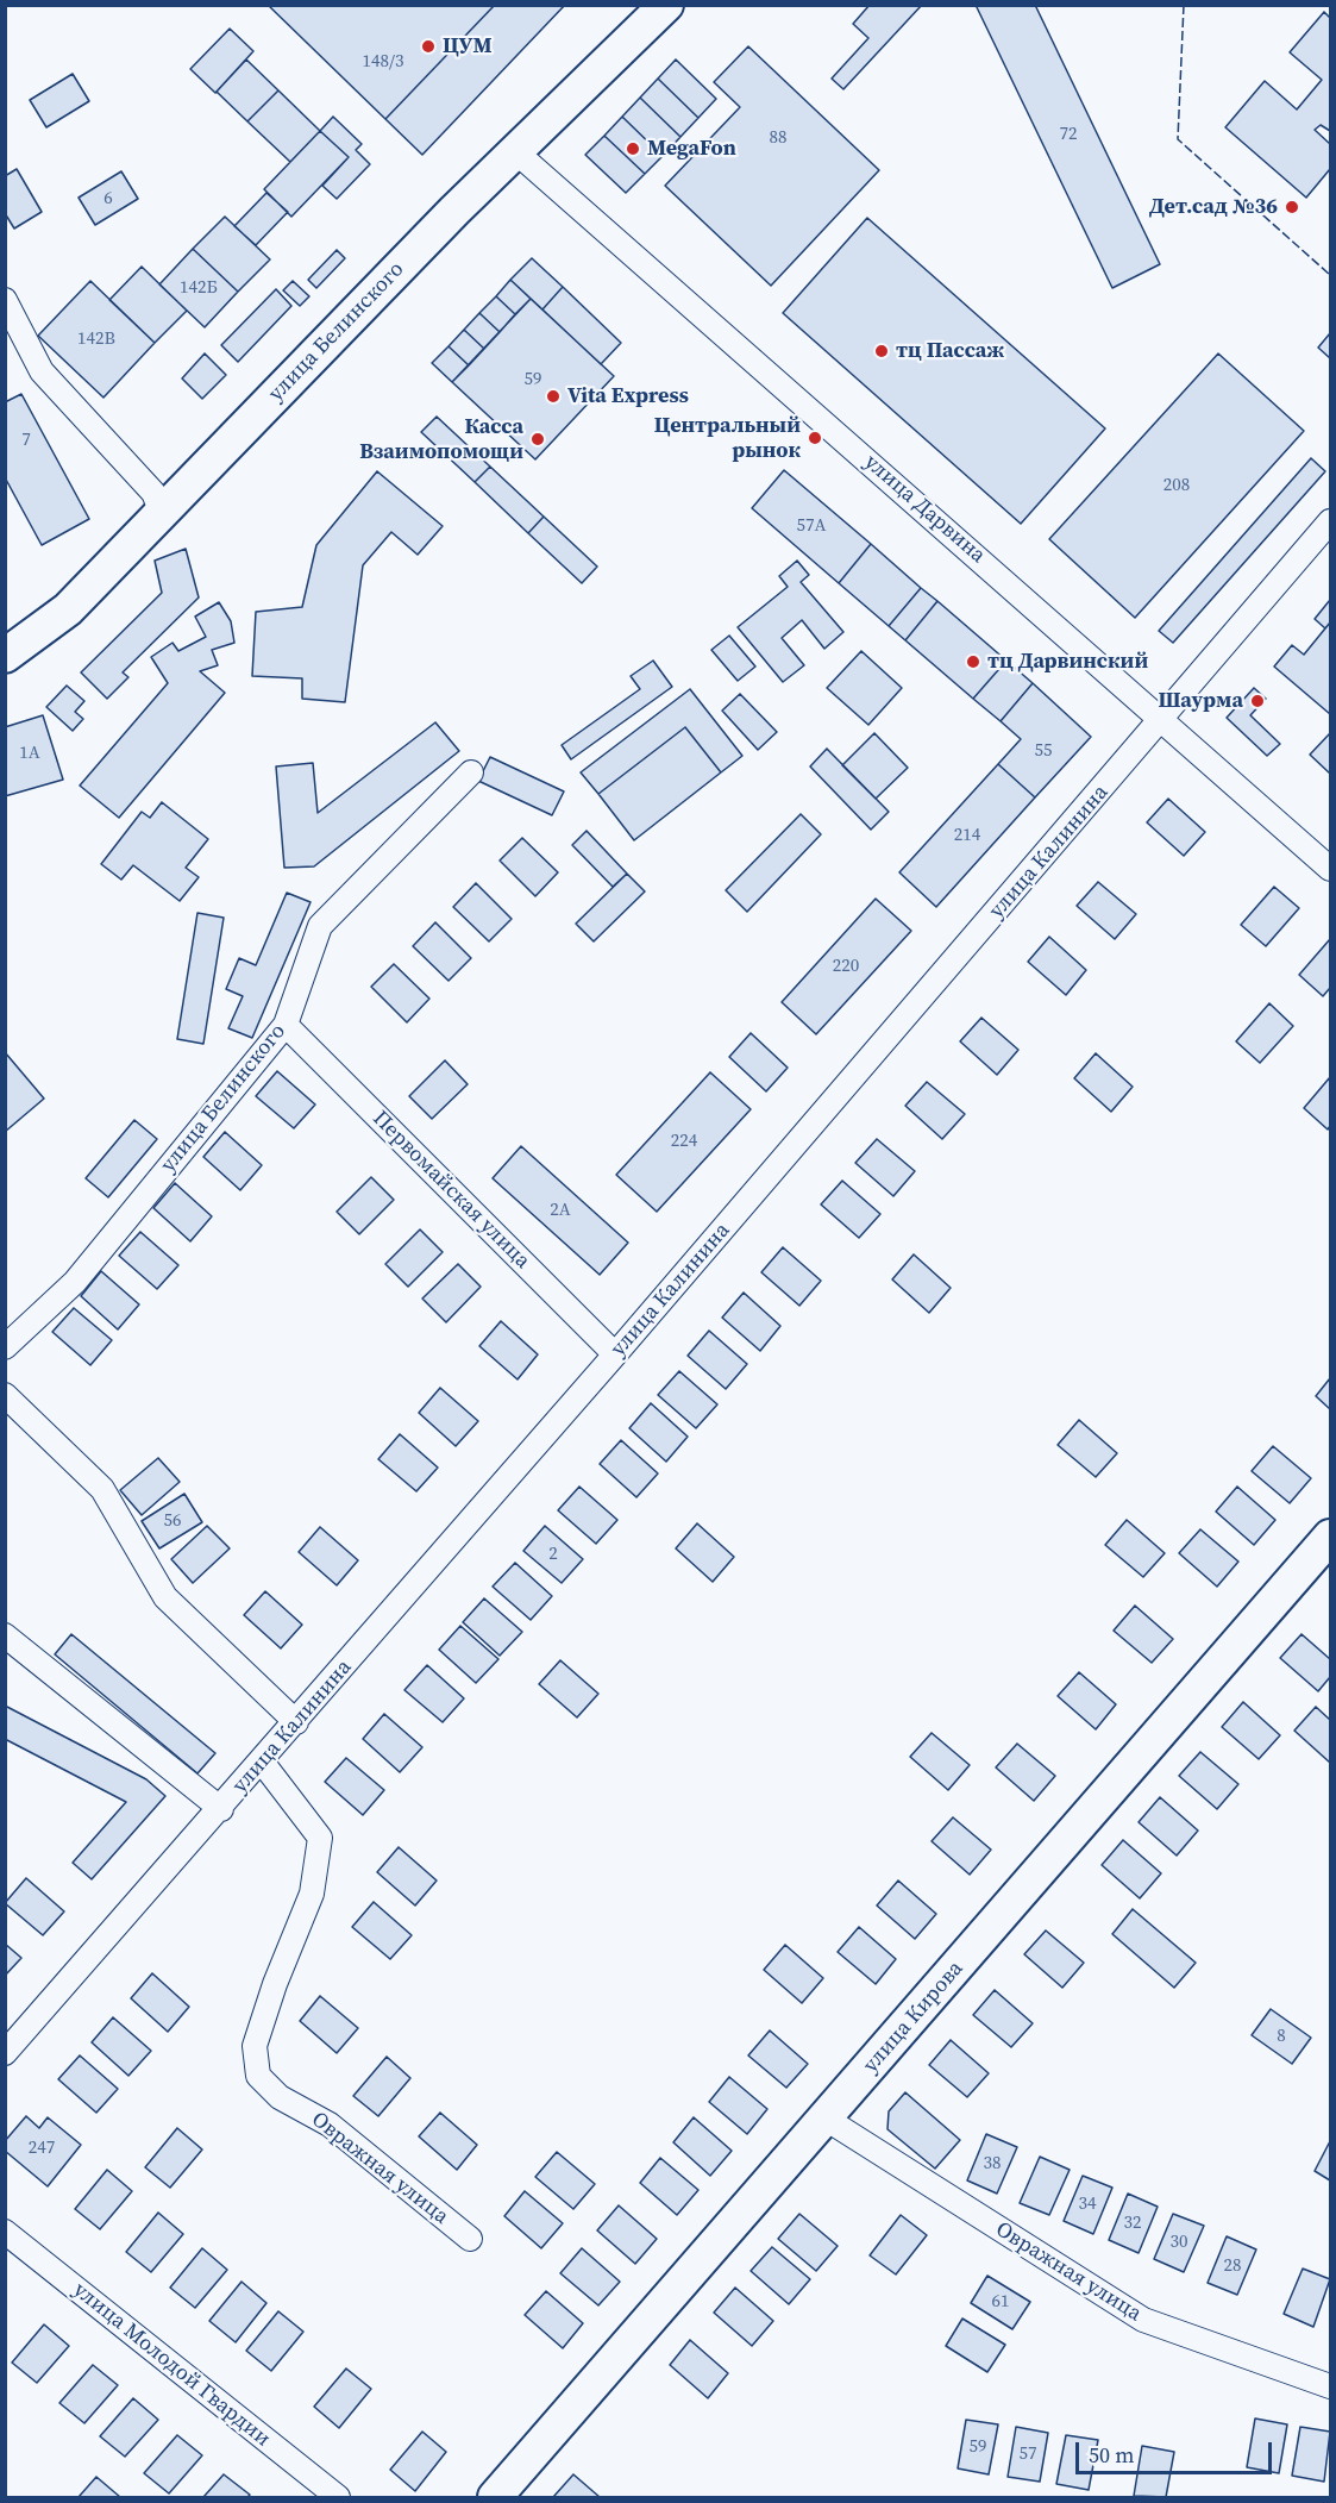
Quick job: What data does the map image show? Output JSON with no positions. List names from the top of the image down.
{
  "streets": {
    "street": [
      "улица Белинского",
      "улица Дарвина",
      "улица Калинина",
      "Первомайская улица",
      "улица Кирова",
      "Овражная улица",
      "улица Молодой Гвардии"
    ]
  },
  "crossings": [
    ["улица Белинского", "улица Дарвина"],
    ["улица Белинского", "Первомайская улица"],
    ["улица Дарвина", "улица Калинина"],
    ["улица Калинина", "Первомайская улица"],
    ["улица Калинина", "Овражная улица"],
    ["улица Кирова", "Овражная улица"]
  ],
  "places": [
    "ЦУМ",
    "MegaFon",
    "Дет.сад №36",
    "тц Пассаж",
    "Vita Express",
    "Центральный рынок",
    "Касса Взаимопомощи",
    "тц Дарвинский",
    "Шаурма"
  ],
  "house_numbers": [
    "148/3",
    "72",
    "88",
    "6",
    "142Б",
    "142В",
    "59",
    "7",
    "208",
    "57А",
    "55",
    "1А",
    "214",
    "220",
    "224",
    "2А",
    "56",
    "2",
    "8",
    "247",
    "38",
    "34",
    "32",
    "30",
    "28",
    "61",
    "59",
    "57"
  ],
  "scale_bar": "50 m"
}
